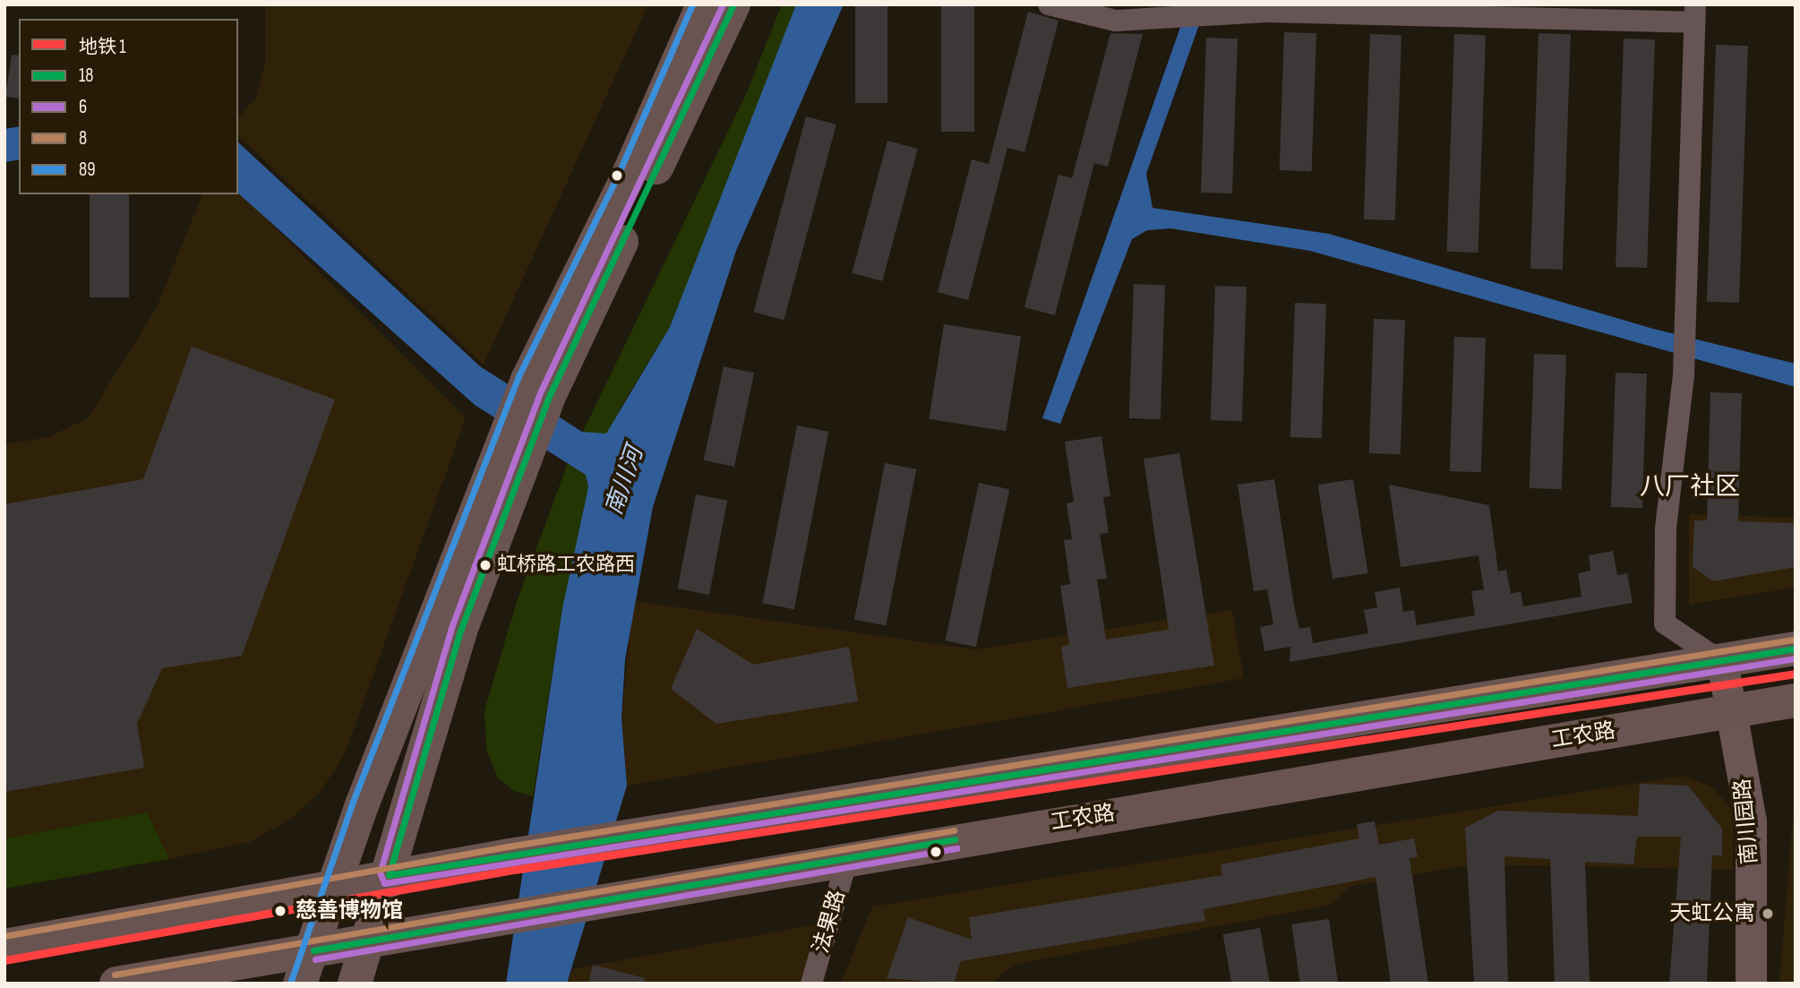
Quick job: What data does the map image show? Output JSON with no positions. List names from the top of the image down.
{
  "streets": {
    "main road": ["工农路"],
    "street": ["南川园路", "法果路"]
  },
  "crossings": [
    ["工农路", "南川园路"],
    ["工农路", "法果路"]
  ],
  "districts": ["八厂社区"],
  "water": ["南川河"],
  "places": ["虹桥路工农路西", "慈善博物馆", "天虹公寓"],
  "lines": [
    "transit line 18",
    "transit line 6",
    "transit line 89",
    "transit line 8",
    "metro line 1"
  ],
  "legend": [
    "地铁 1",
    "18",
    "6",
    "8",
    "89"
  ]
}
